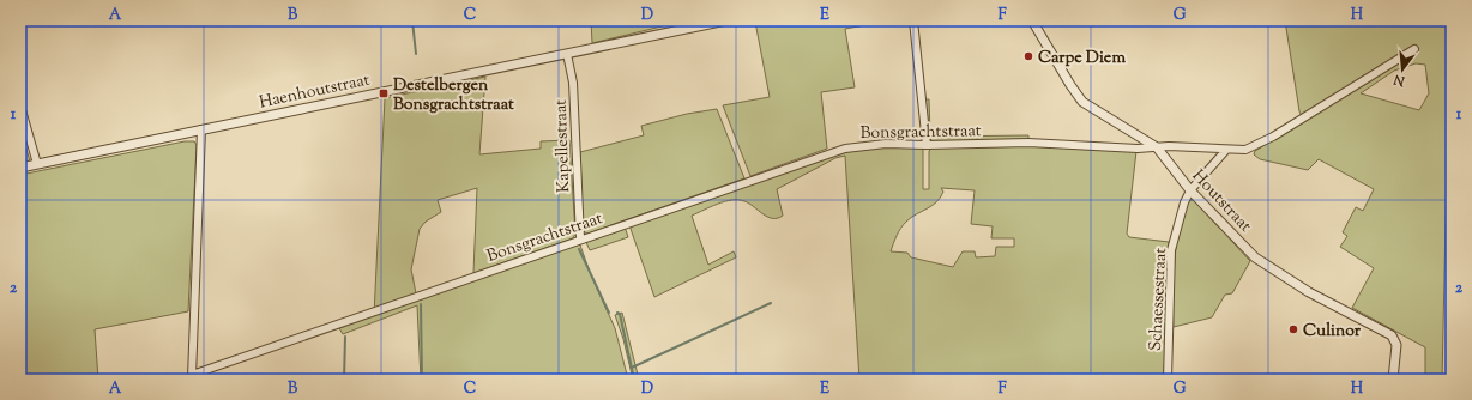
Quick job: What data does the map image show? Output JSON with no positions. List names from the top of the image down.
{
  "streets": {
    "street": [
      "Haenhoutstraat",
      "Bonsgrachtstraat",
      "Kapellestraat",
      "Houtstraat",
      "Schaessestraat"
    ]
  },
  "crossings": [
    ["Haenhoutstraat", "Bonsgrachtstraat"],
    ["Haenhoutstraat", "Kapellestraat"],
    ["Bonsgrachtstraat", "Kapellestraat"],
    ["Bonsgrachtstraat", "Houtstraat"],
    ["Houtstraat", "Schaessestraat"]
  ],
  "places": {
    "other": ["Carpe Diem", "Culinor"],
    "transit": ["Destelbergen Bonsgrachtstraat"]
  },
  "north": "bottom",
  "grid": {
    "columns": [
      "A",
      "B",
      "C",
      "D",
      "E",
      "F",
      "G",
      "H"
    ],
    "rows": ["1", "2"]
  }
}
